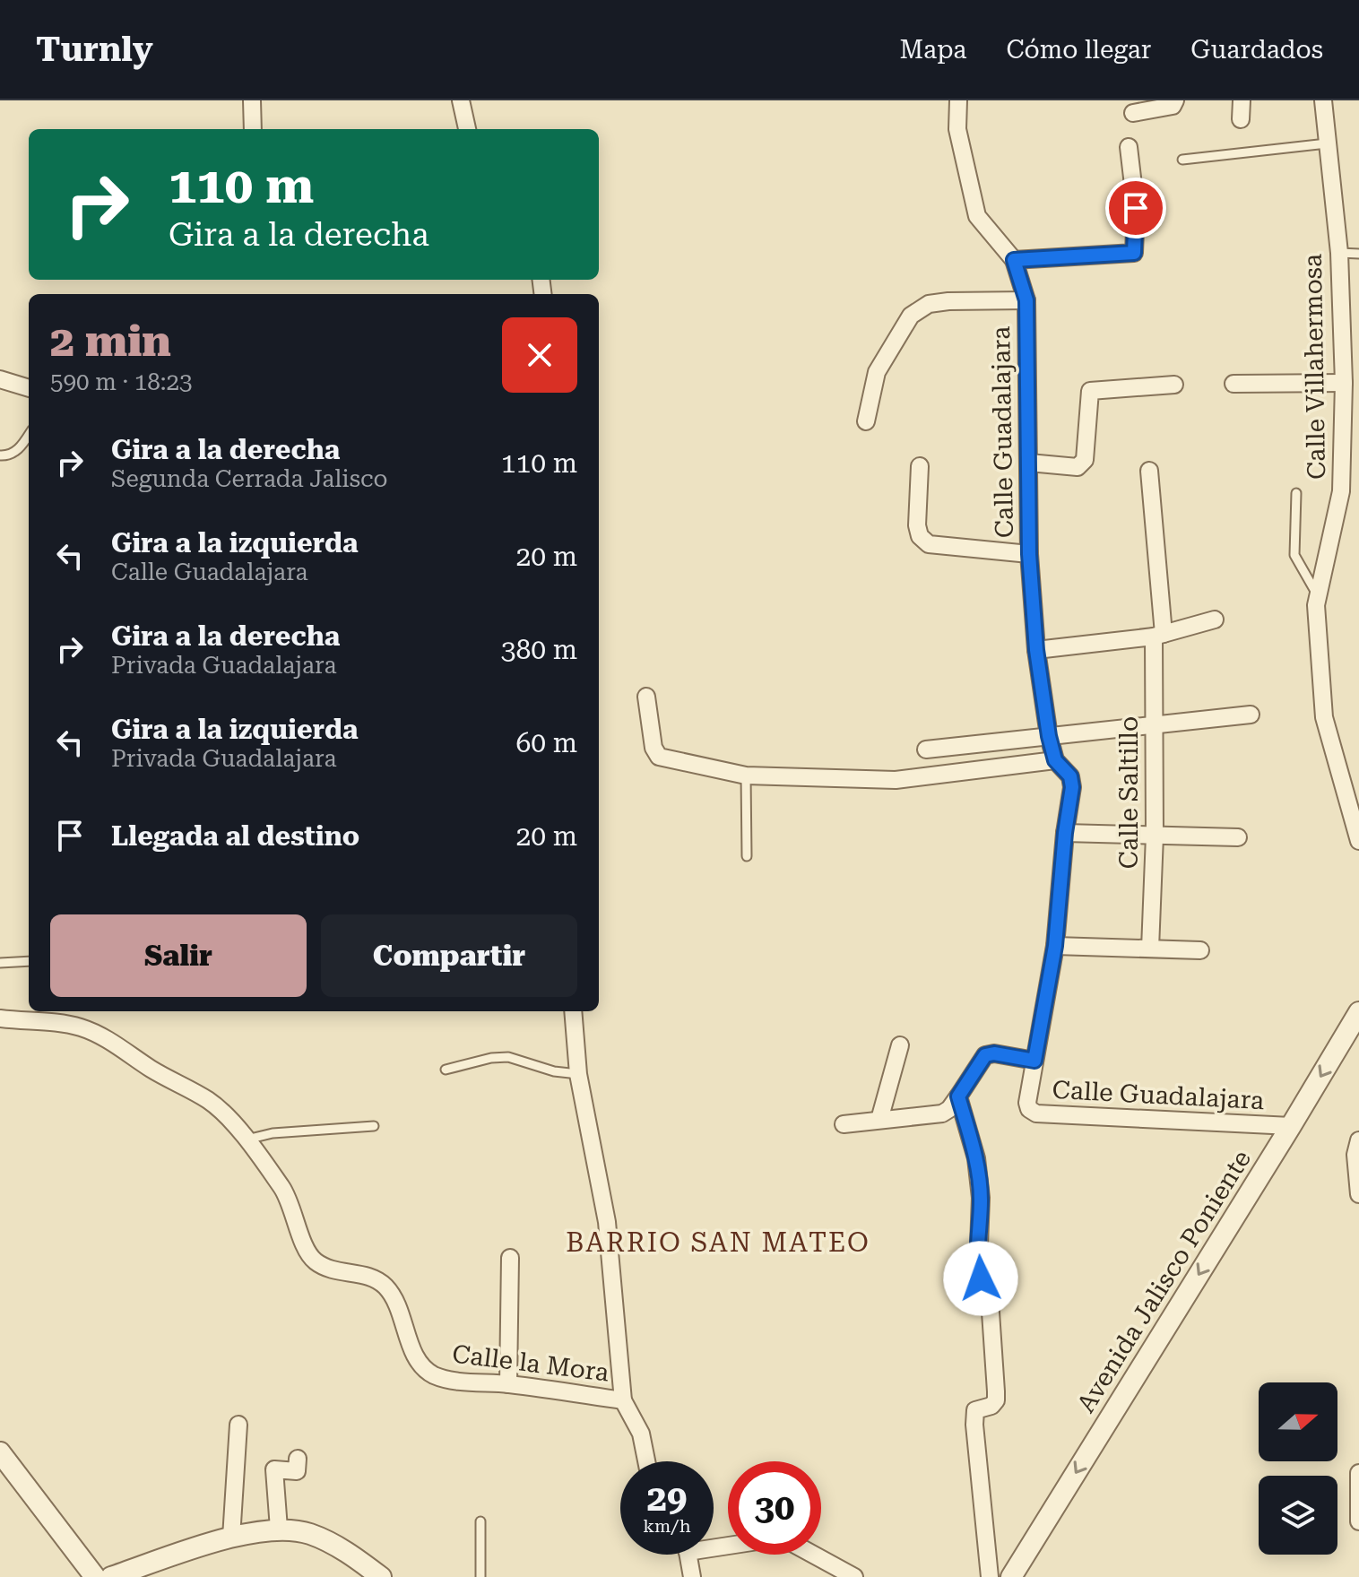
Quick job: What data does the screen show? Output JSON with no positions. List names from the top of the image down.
{
  "streets": {
    "street": [
      "Calle Villahermosa",
      "Calle Guadalajara",
      "Calle Saltillo",
      "Avenida Jalisco Poniente",
      "Calle la Mora"
    ]
  },
  "crossings": [
    ["Calle Guadalajara", "Avenida Jalisco Poniente"]
  ],
  "one_way": ["Avenida Jalisco Poniente"],
  "districts": ["BARRIO SAN MATEO"],
  "north": "right",
  "page": {
    "header": "Turnly",
    "nav": ["Mapa", "Cómo llegar", "Guardados"],
    "turn": ["110 m", "Gira a la derecha"],
    "heading": ["2 min", "590 m · 18:23"],
    "list": [
      {
        "name": "Gira a la derecha",
        "note": "Segunda Cerrada Jalisco",
        "value": "110 m"
      },
      {
        "name": "Gira a la izquierda",
        "note": "Calle Guadalajara",
        "value": "20 m"
      },
      {
        "name": "Gira a la derecha",
        "note": "Privada Guadalajara",
        "value": "380 m"
      },
      {
        "name": "Gira a la izquierda",
        "note": "Privada Guadalajara",
        "value": "60 m"
      },
      {
        "name": "Llegada al destino",
        "value": "20 m"
      }
    ],
    "buttons": ["Salir", "Compartir"],
    "speed": "29 km/h",
    "limit": "30"
  }
}
